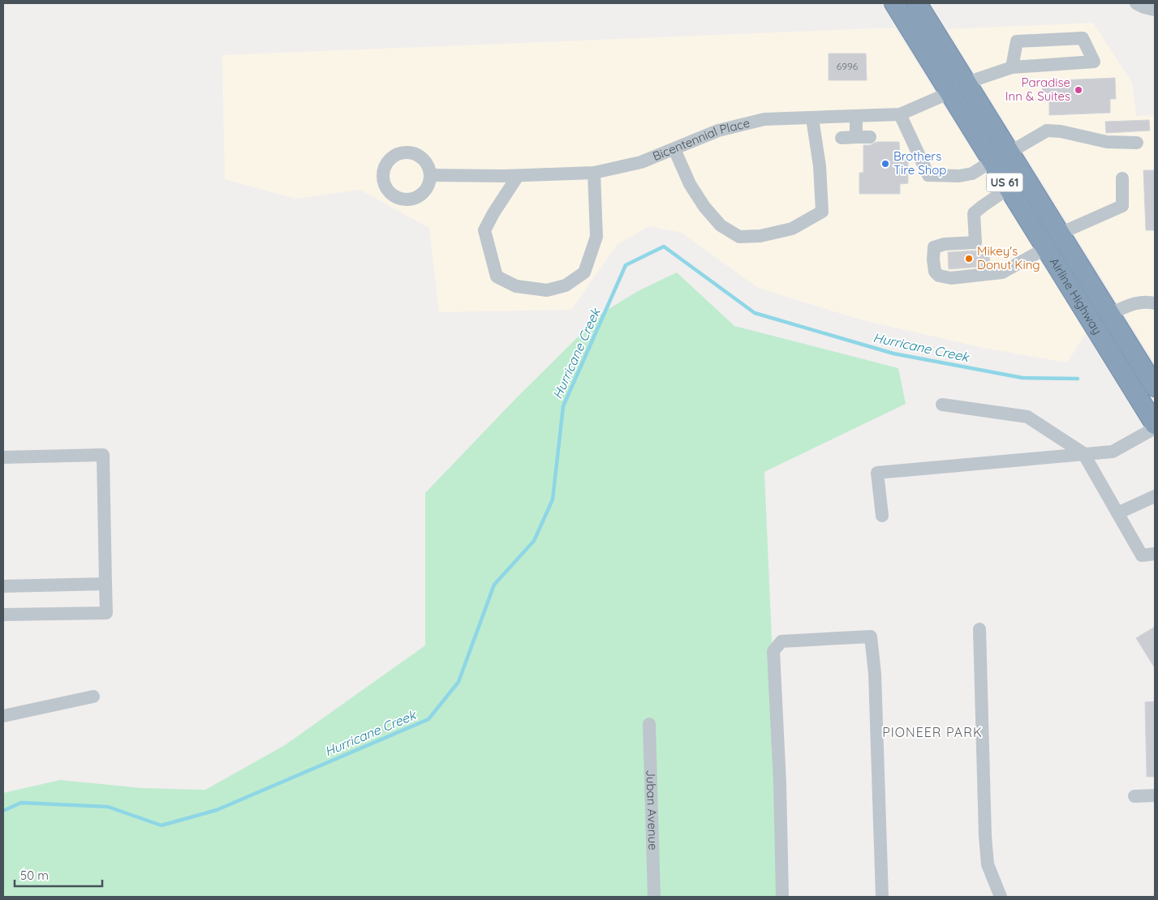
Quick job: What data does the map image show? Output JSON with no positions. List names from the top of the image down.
{
  "streets": {
    "highway": ["US 61", "Airline Highway"],
    "street": ["Bicentennial Place", "Juban Avenue"]
  },
  "crossings": [
    ["Bicentennial Place", "Airline Highway"]
  ],
  "districts": ["PIONEER PARK"],
  "water": ["Hurricane Creek"],
  "places": ["Paradise Inn & Suites", "Brothers Tire Shop", "Mikey's Donut King"],
  "house_numbers": ["6996"],
  "scale_bar": "50 m"
}
